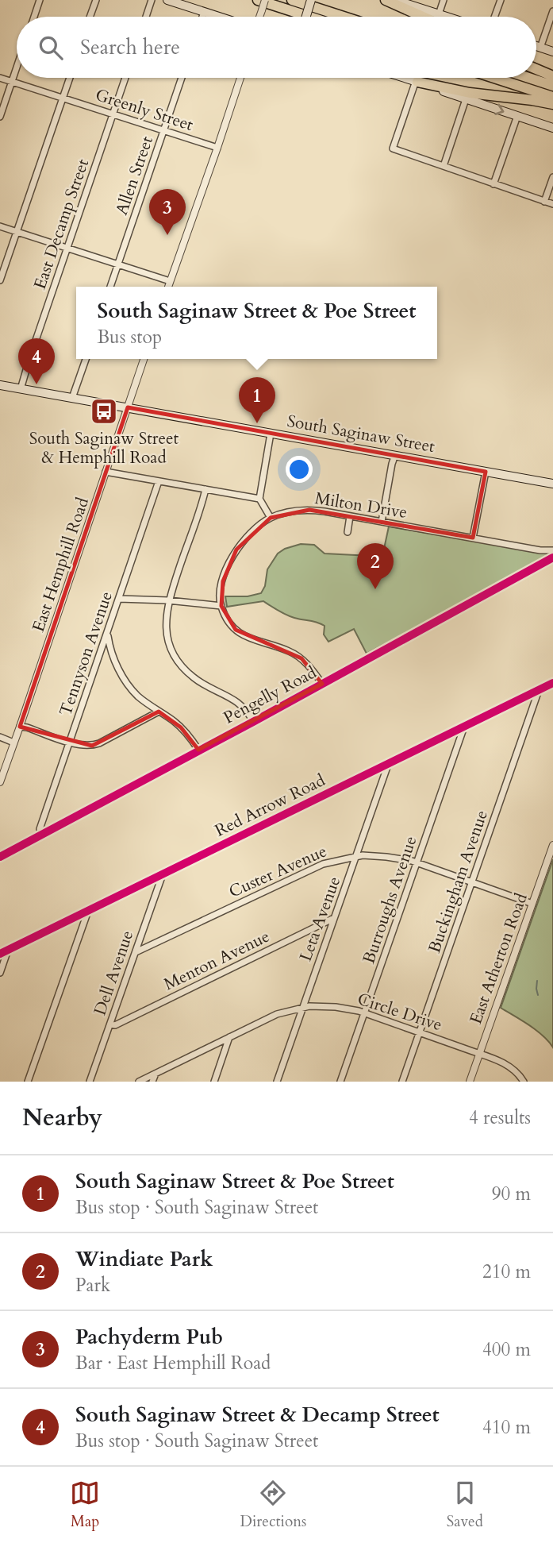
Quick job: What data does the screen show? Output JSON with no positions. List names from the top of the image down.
{
  "streets": {
    "main road": ["South Saginaw Street"],
    "street": [
      "Greenly Street",
      "Allen Street",
      "East Decamp Street",
      "Milton Drive",
      "East Hemphill Road",
      "Tennyson Avenue",
      "Pengelly Road",
      "Red Arrow Road",
      "Custer Avenue",
      "Buckingham Avenue",
      "Burroughs Avenue",
      "Leta Avenue",
      "East Atherton Road",
      "Menton Avenue",
      "Dell Avenue",
      "Circle Drive"
    ]
  },
  "crossings": [
    ["Greenly Street", "Allen Street"],
    ["Greenly Street", "East Decamp Street"],
    ["East Decamp Street", "South Saginaw Street"],
    ["South Saginaw Street", "East Hemphill Road"],
    ["Tennyson Avenue", "Pengelly Road"],
    ["Red Arrow Road", "Buckingham Avenue"],
    ["Red Arrow Road", "Burroughs Avenue"],
    ["Red Arrow Road", "Leta Avenue"],
    ["Red Arrow Road", "Dell Avenue"],
    ["Custer Avenue", "Buckingham Avenue"],
    ["Custer Avenue", "Burroughs Avenue"],
    ["Custer Avenue", "Leta Avenue"],
    ["Custer Avenue", "East Atherton Road"],
    ["Custer Avenue", "Dell Avenue"],
    ["Buckingham Avenue", "Circle Drive"],
    ["Burroughs Avenue", "Circle Drive"],
    ["Leta Avenue", "Menton Avenue"],
    ["Leta Avenue", "Circle Drive"],
    ["East Atherton Road", "Circle Drive"],
    ["Menton Avenue", "Dell Avenue"]
  ],
  "places": {
    "bus stop": ["South Saginaw Street & Hemphill Road"]
  },
  "page": {
    "search": "Search here",
    "pins": [
      "3",
      "4",
      "1",
      "2"
    ],
    "popup": ["South Saginaw Street & Poe Street", "Bus stop"],
    "heading": ["Nearby", "4 results"],
    "list": [
      {
        "mark": "1",
        "name": "South Saginaw Street & Poe Street",
        "note": "Bus stop · South Saginaw Street",
        "value": "90 m"
      },
      {
        "mark": "2",
        "name": "Windiate Park",
        "note": "Park",
        "value": "210 m"
      },
      {
        "mark": "3",
        "name": "Pachyderm Pub",
        "note": "Bar · East Hemphill Road",
        "value": "400 m"
      },
      {
        "mark": "4",
        "name": "South Saginaw Street & Decamp Street",
        "note": "Bus stop · South Saginaw Street",
        "value": "410 m"
      }
    ],
    "nav": ["Map", "Directions", "Saved"]
  }
}
